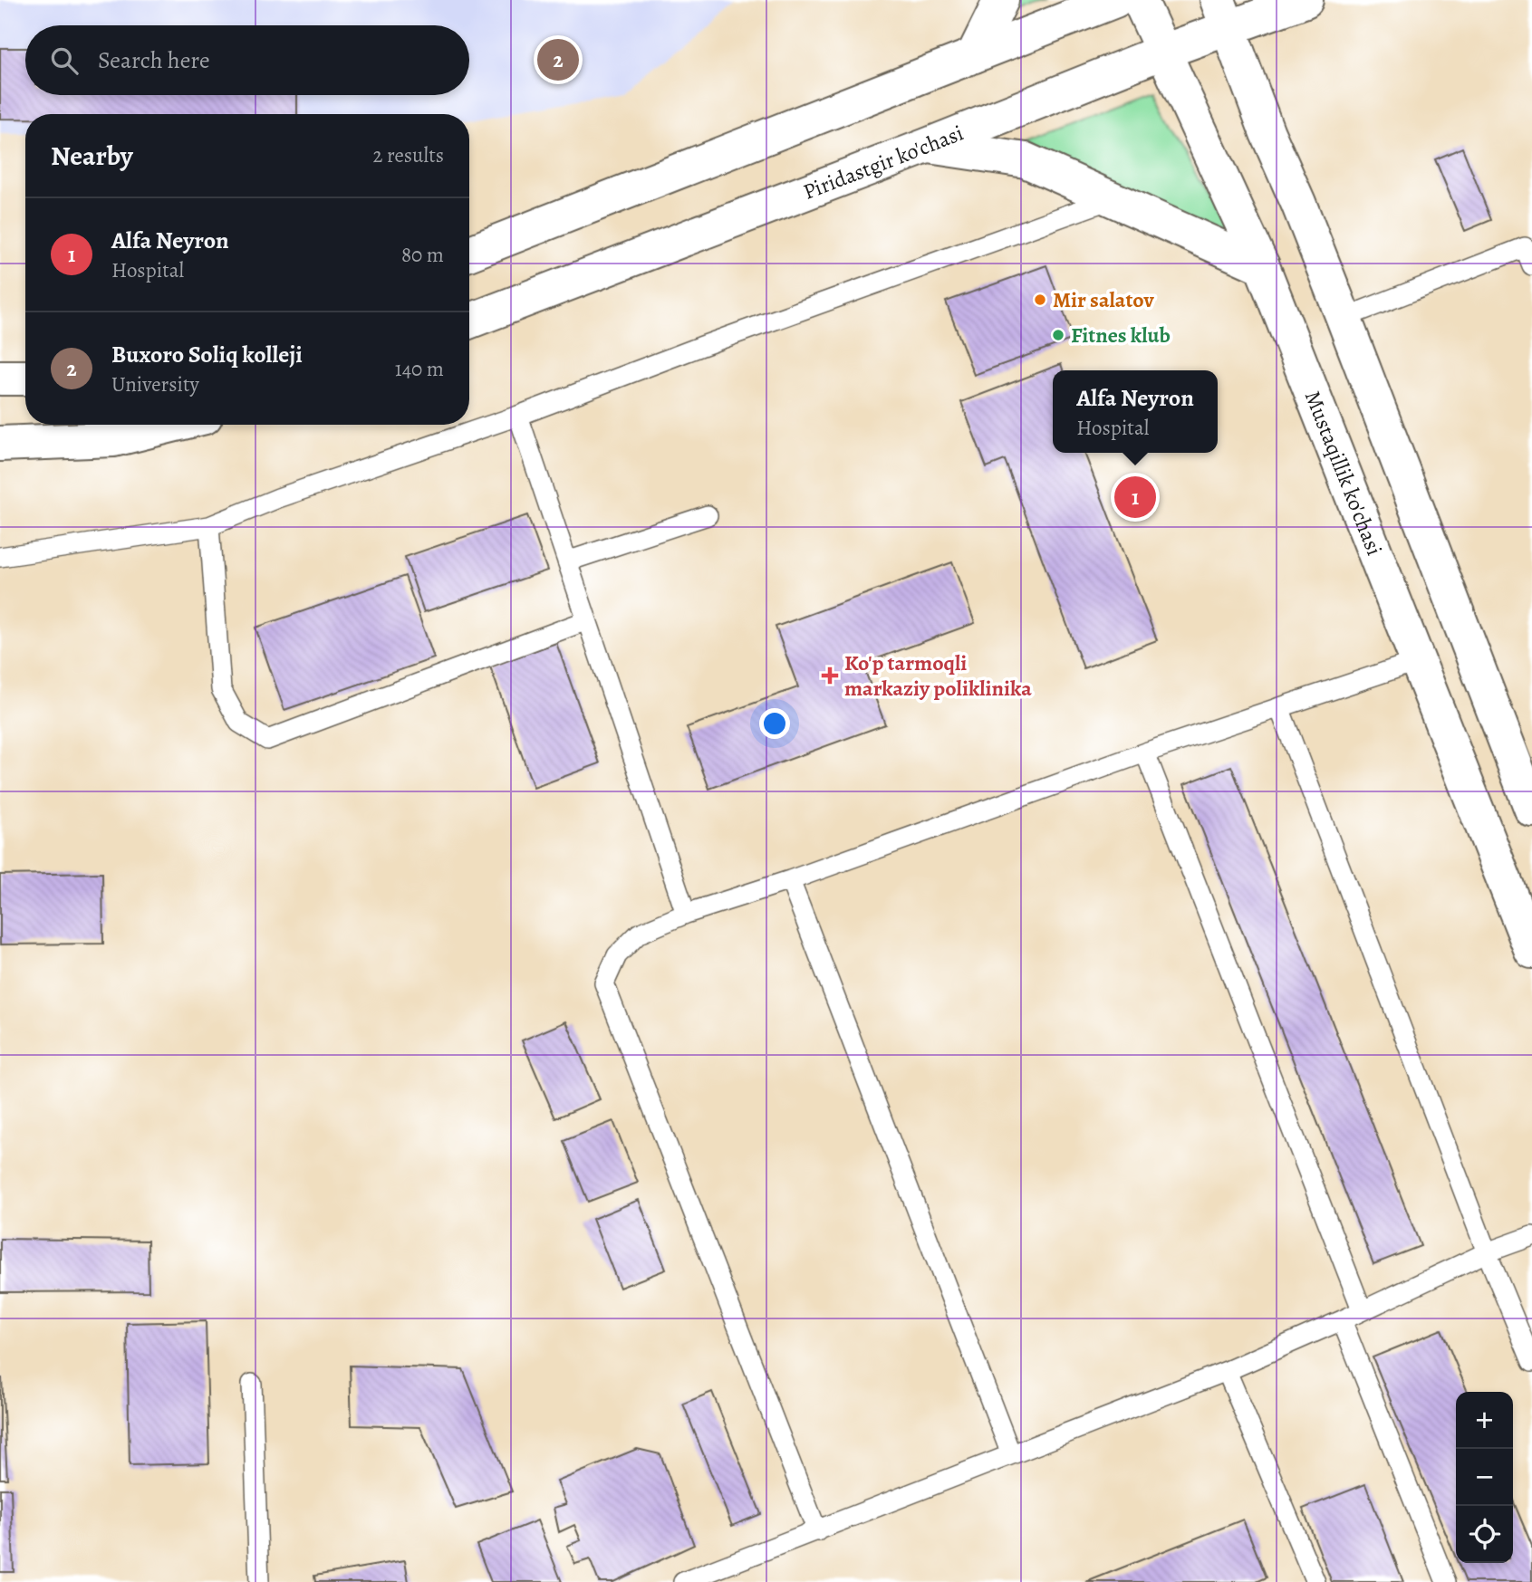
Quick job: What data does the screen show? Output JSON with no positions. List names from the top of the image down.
{
  "streets": {
    "main road": ["Piridastgir ko'chasi", "Mustaqillik ko'chasi"]
  },
  "crossings": [
    ["Piridastgir ko'chasi", "Mustaqillik ko'chasi"]
  ],
  "places": {
    "other": ["Mir salatov", "Fitnes klub"],
    "health": ["Ko'p tarmoqli markaziy poliklinika"]
  },
  "page": {
    "search": "Search here",
    "pins": ["2", "1"],
    "heading": ["Nearby", "2 results"],
    "list": [
      {
        "mark": "1",
        "name": "Alfa Neyron",
        "note": "Hospital",
        "value": "80 m"
      },
      {
        "mark": "2",
        "name": "Buxoro Soliq kolleji",
        "note": "University",
        "value": "140 m"
      }
    ],
    "popup": ["Alfa Neyron", "Hospital"],
    "map_buttons": ["+", "−"]
  }
}
